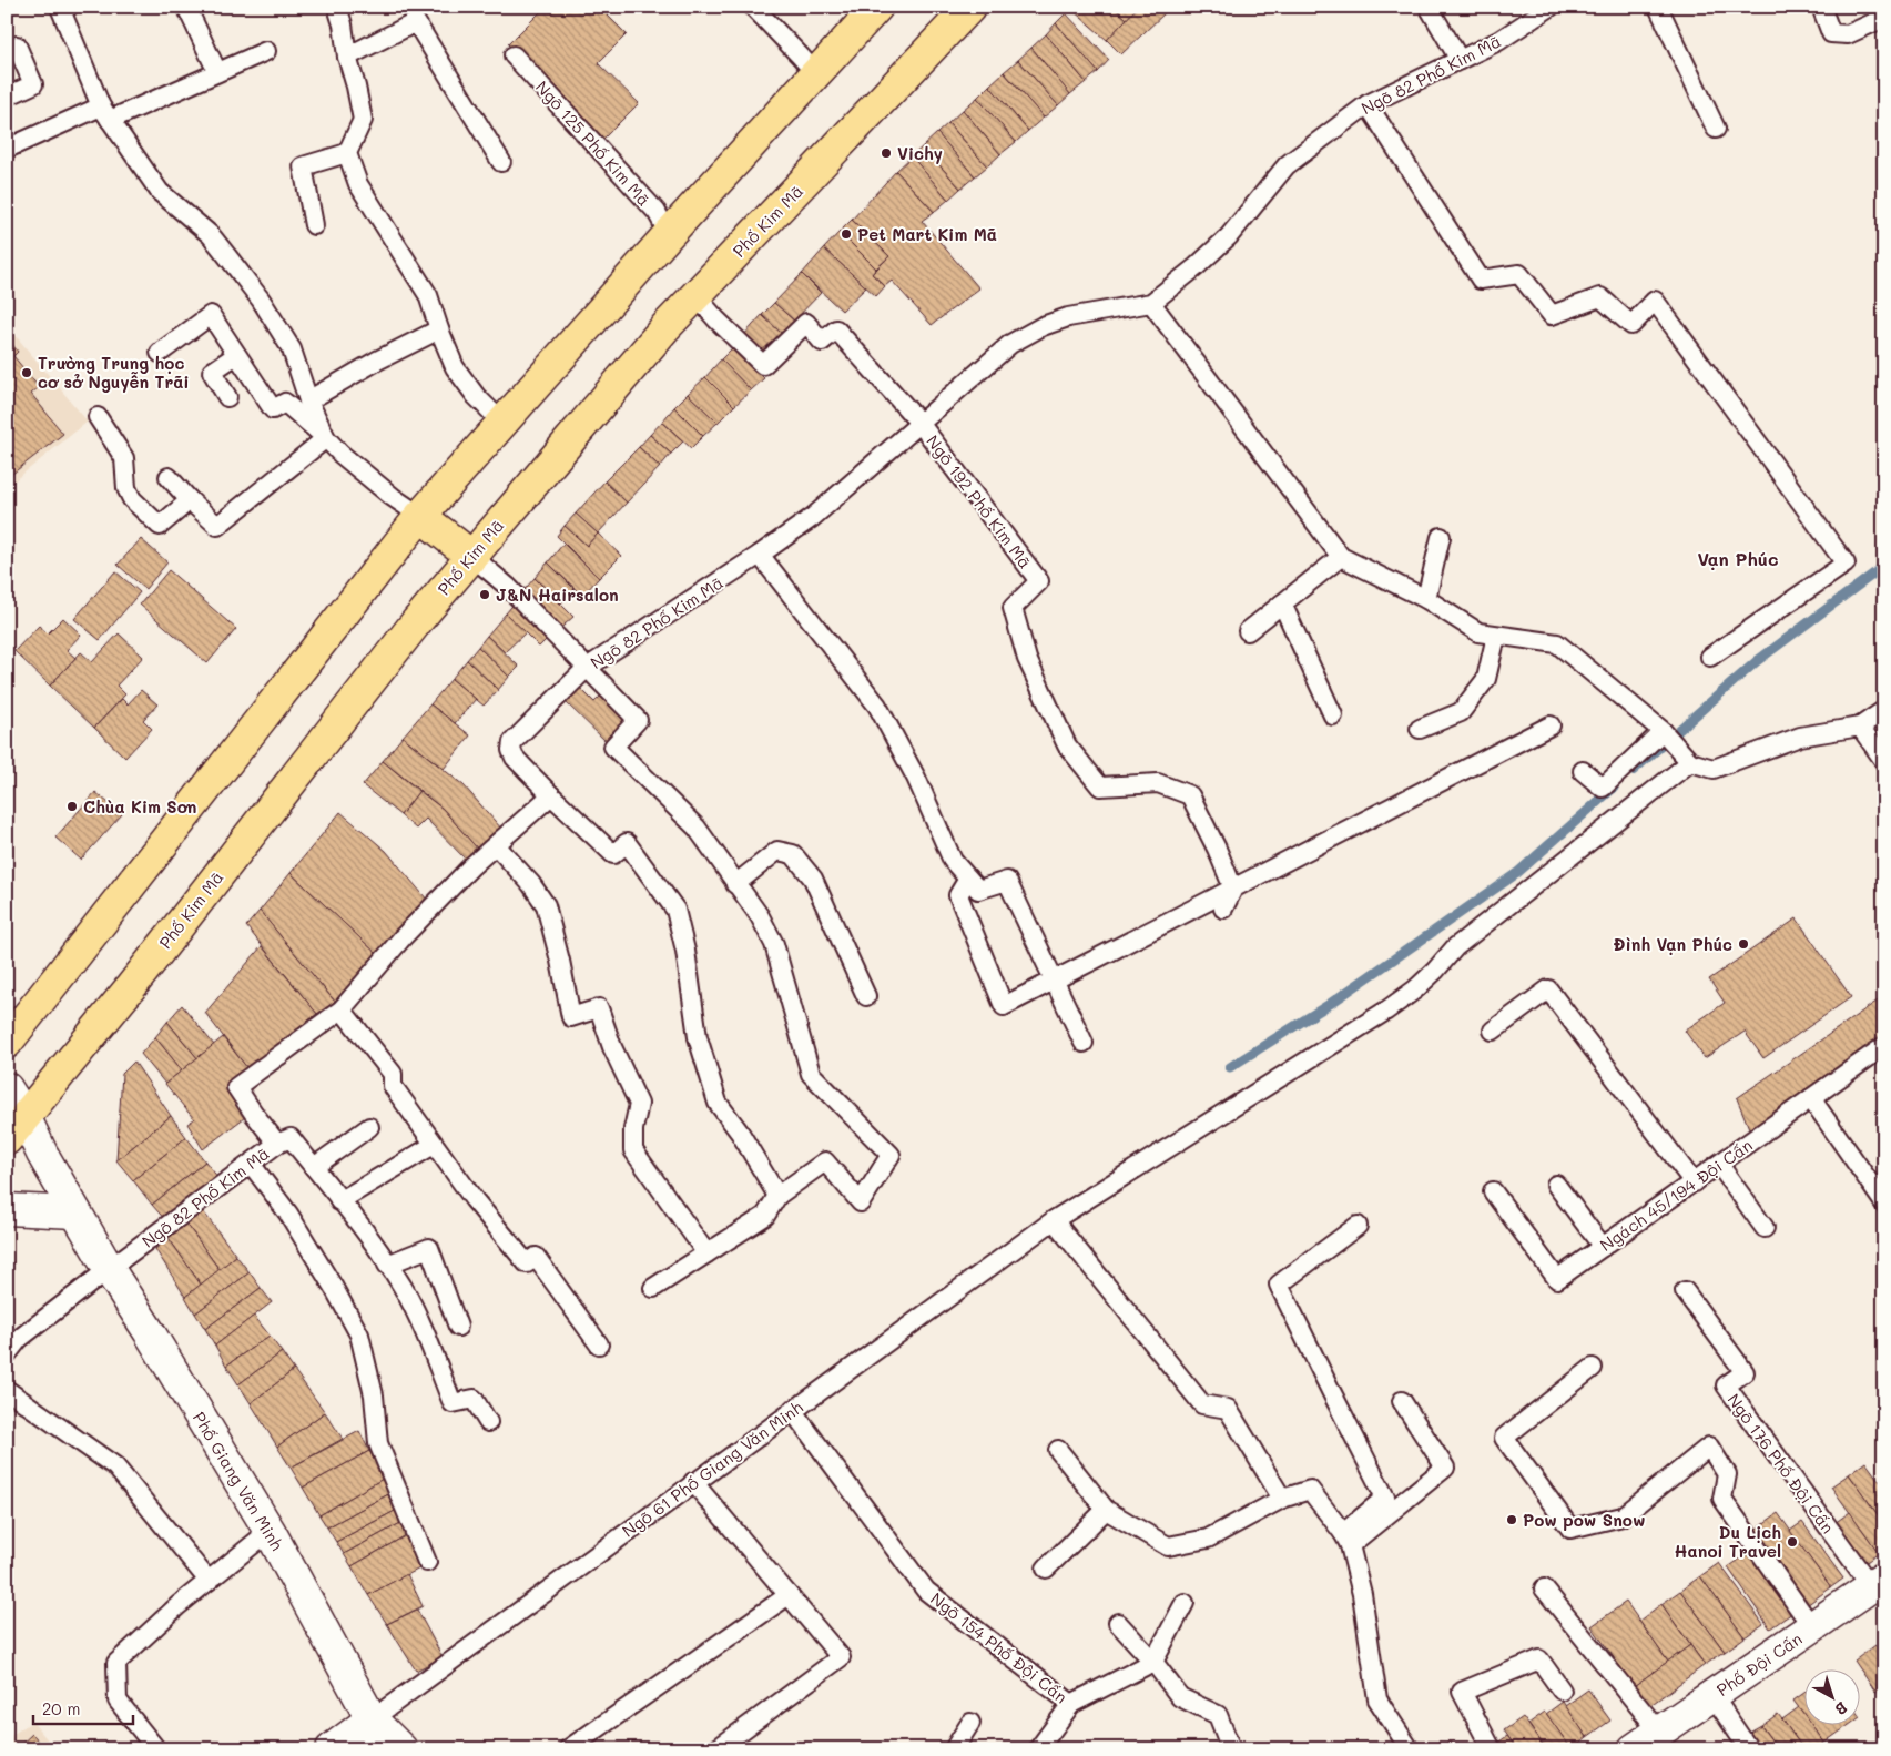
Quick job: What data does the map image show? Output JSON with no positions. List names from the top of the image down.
{
  "streets": {
    "main road": ["Phố Kim Mã"],
    "street": ["Phố Giang Văn Minh", "Phố Đội Cấn"],
    "lane": [
      "Ngõ 82 Phố Kim Mã",
      "Ngõ 125 Phố Kim Mã",
      "Ngõ 192 Phố Kim Mã",
      "Ngách 45/194 Đội Cấn",
      "Ngõ 176 Phố Đội Cấn",
      "Ngõ 61 Phố Giang Văn Minh",
      "Ngõ 154 Phố Đội Cấn"
    ]
  },
  "crossings": [
    ["Ngõ 82 Phố Kim Mã", "Ngõ 192 Phố Kim Mã"],
    ["Ngõ 82 Phố Kim Mã", "Phố Giang Văn Minh"],
    ["Phố Kim Mã", "Ngõ 192 Phố Kim Mã"],
    ["Phố Kim Mã", "Phố Giang Văn Minh"],
    ["Ngõ 176 Phố Đội Cấn", "Phố Đội Cấn"],
    ["Ngõ 61 Phố Giang Văn Minh", "Phố Giang Văn Minh"],
    ["Ngõ 61 Phố Giang Văn Minh", "Ngõ 154 Phố Đội Cấn"]
  ],
  "districts": ["Vạn Phúc"],
  "places": [
    "Vichy",
    "Pet Mart Kim Mã",
    "Trường Trung học cơ sở Nguyễn Trãi",
    "J&N Hairsalon",
    "Chùa Kim Sơn",
    "Đình Vạn Phúc",
    "Pow pow Snow",
    "Du Lịch Hanoi Travel"
  ],
  "scale_bar": "20 m",
  "north": "bottom right"
}
